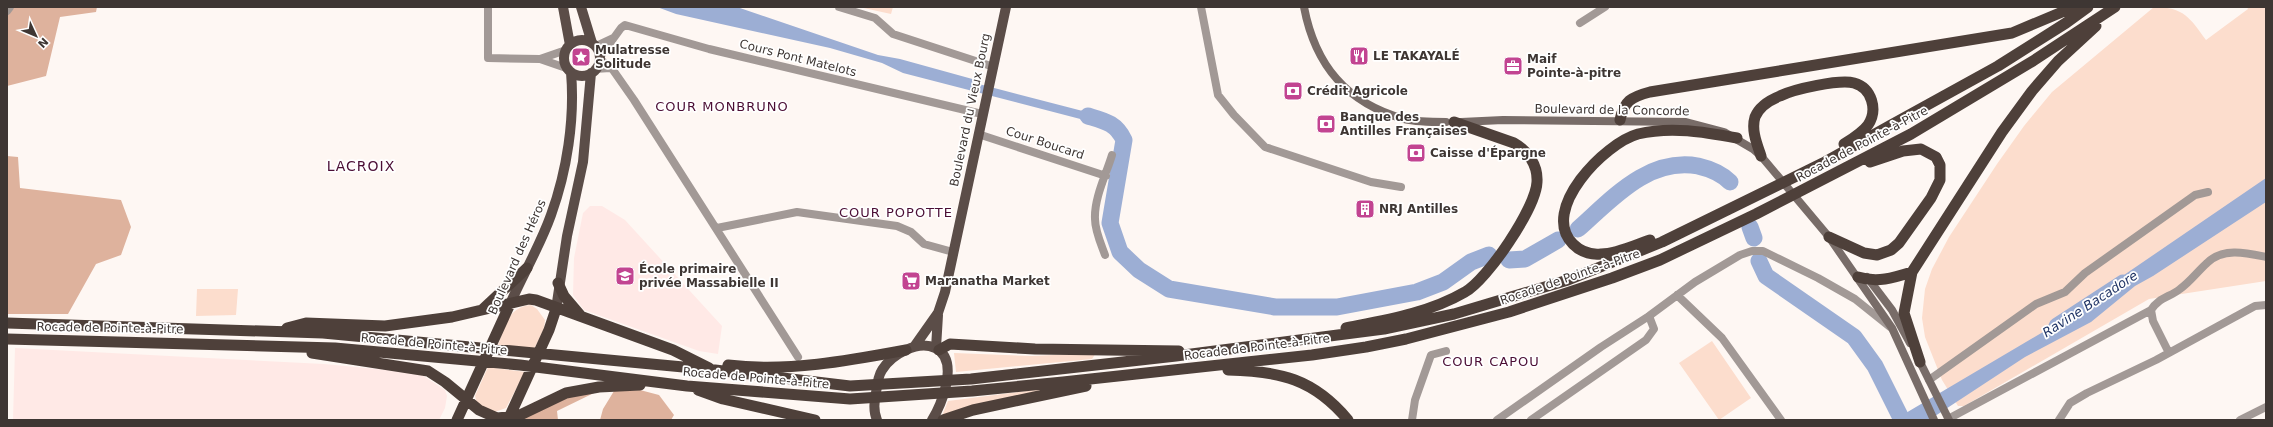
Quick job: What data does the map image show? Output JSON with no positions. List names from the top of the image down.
{
  "streets": {
    "highway": ["Rocade de Pointe-à-Pitre", "Boulevard des Héros"],
    "main road": ["Boulevard du Vieux Bourg", "Boulevard de la Concorde"],
    "street": ["Cours Pont Matelots", "Cour Boucard"]
  },
  "crossings": [
    ["Cours Pont Matelots", "Boulevard du Vieux Bourg"],
    ["Cours Pont Matelots", "Boulevard des Héros"],
    ["Boulevard du Vieux Bourg", "Cour Boucard"]
  ],
  "districts": [
    "COUR MONBRUNO",
    "LACROIX",
    "COUR POPOTTE",
    "COUR CAPOU"
  ],
  "water": ["Ravine Bacadore"],
  "places": {
    "restaurant": ["LE TAKAYALÉ"],
    "place": ["Mulatresse Solitude"],
    "office": ["Maif Pointe-à-pitre"],
    "bank": ["Crédit Agricole", "Banque des Antilles Françaises", "Caisse d'Épargne"],
    "building": ["NRJ Antilles"],
    "school or university": ["École primaire privée Massabielle II"],
    "supermarket": ["Maranatha Market"]
  },
  "north": "bottom right"
}
